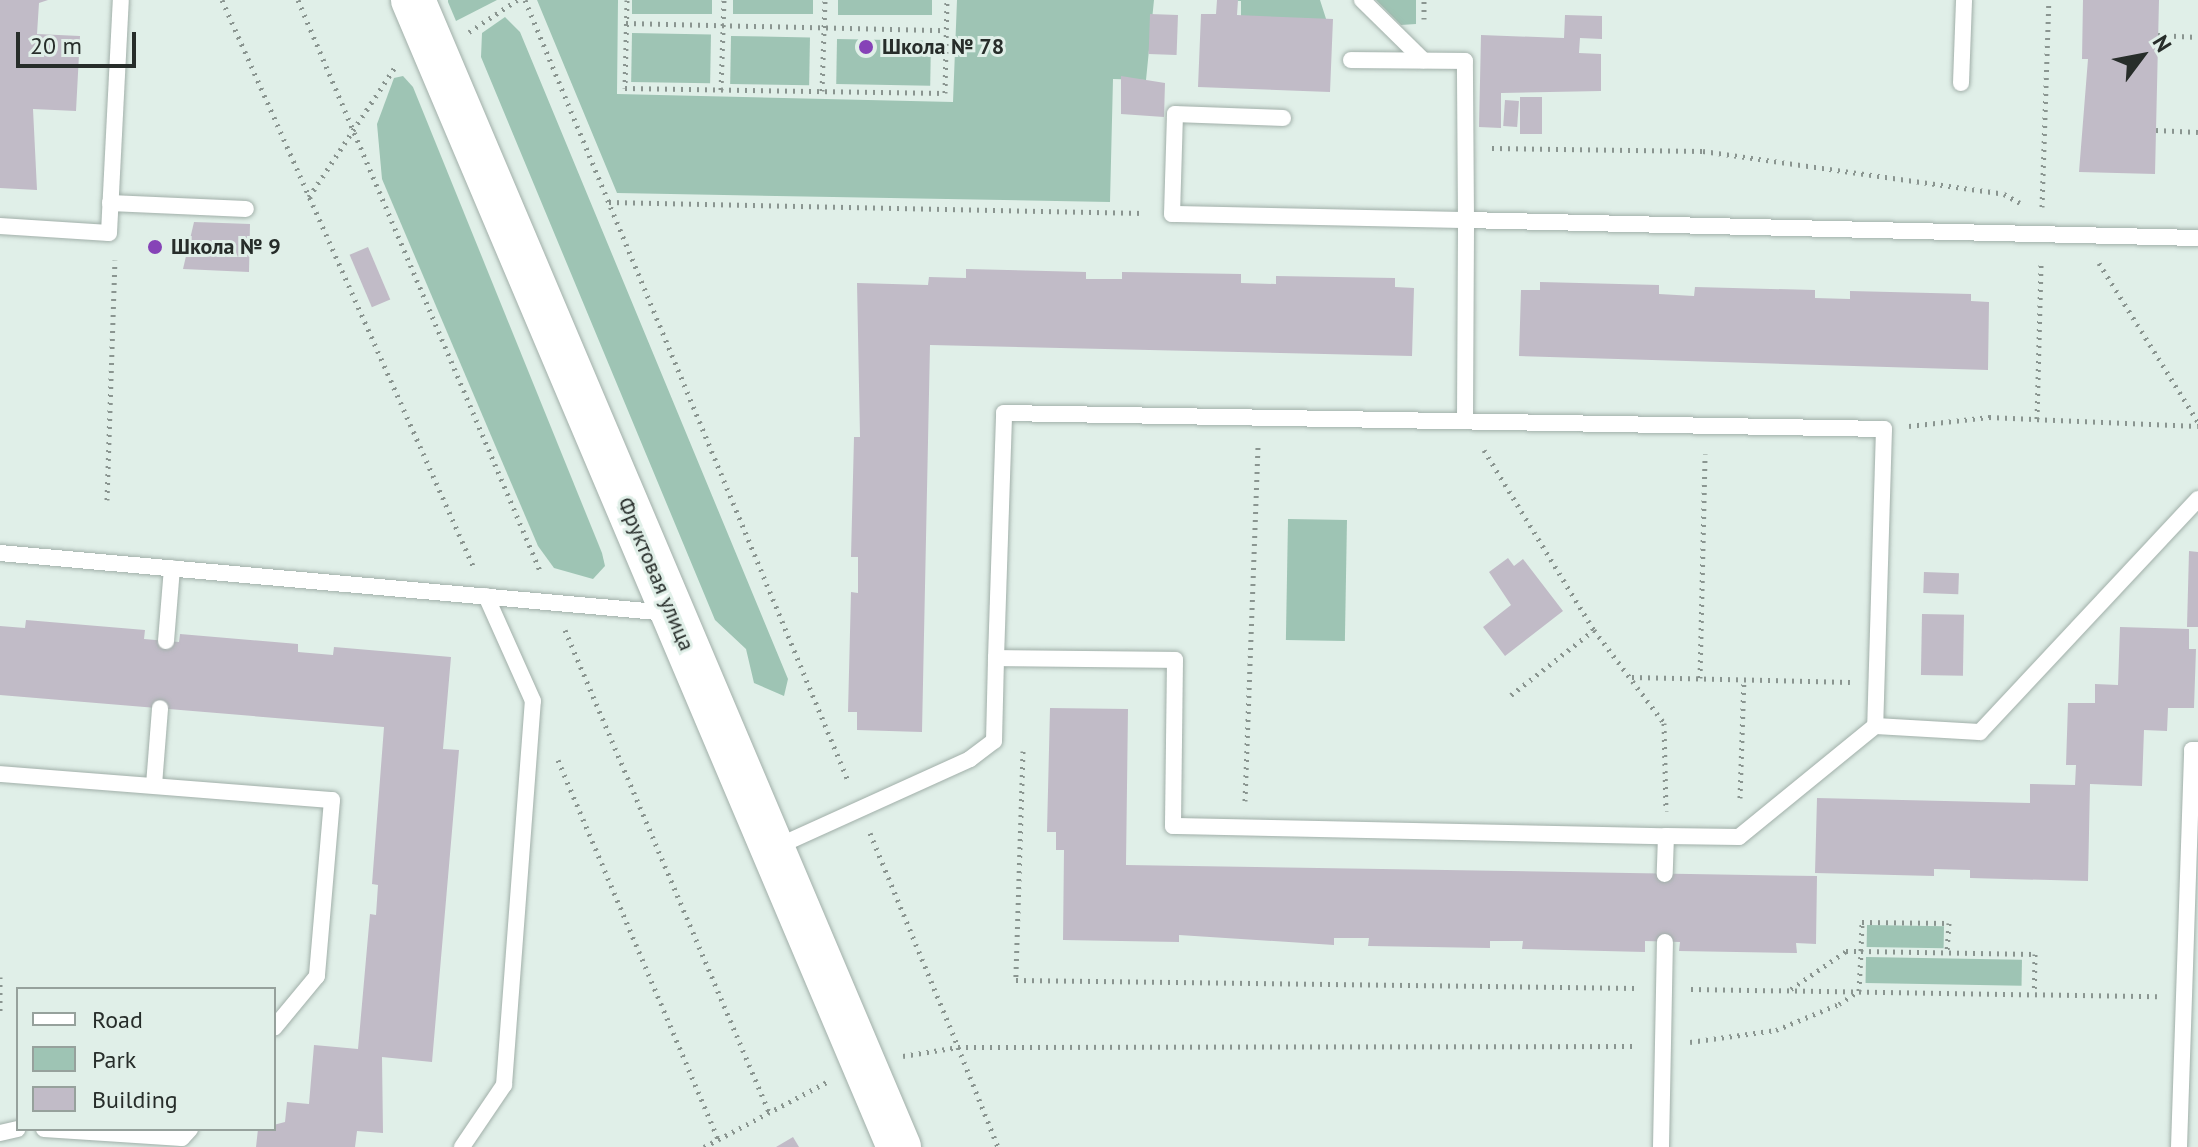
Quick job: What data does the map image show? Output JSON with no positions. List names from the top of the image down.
{
  "streets": {
    "street": ["Фруктовая улица"]
  },
  "places": ["Школа № 78", "Школа № 9"],
  "legend": ["Road", "Park", "Building"],
  "scale_bar": "20 m",
  "north": "top right"
}
